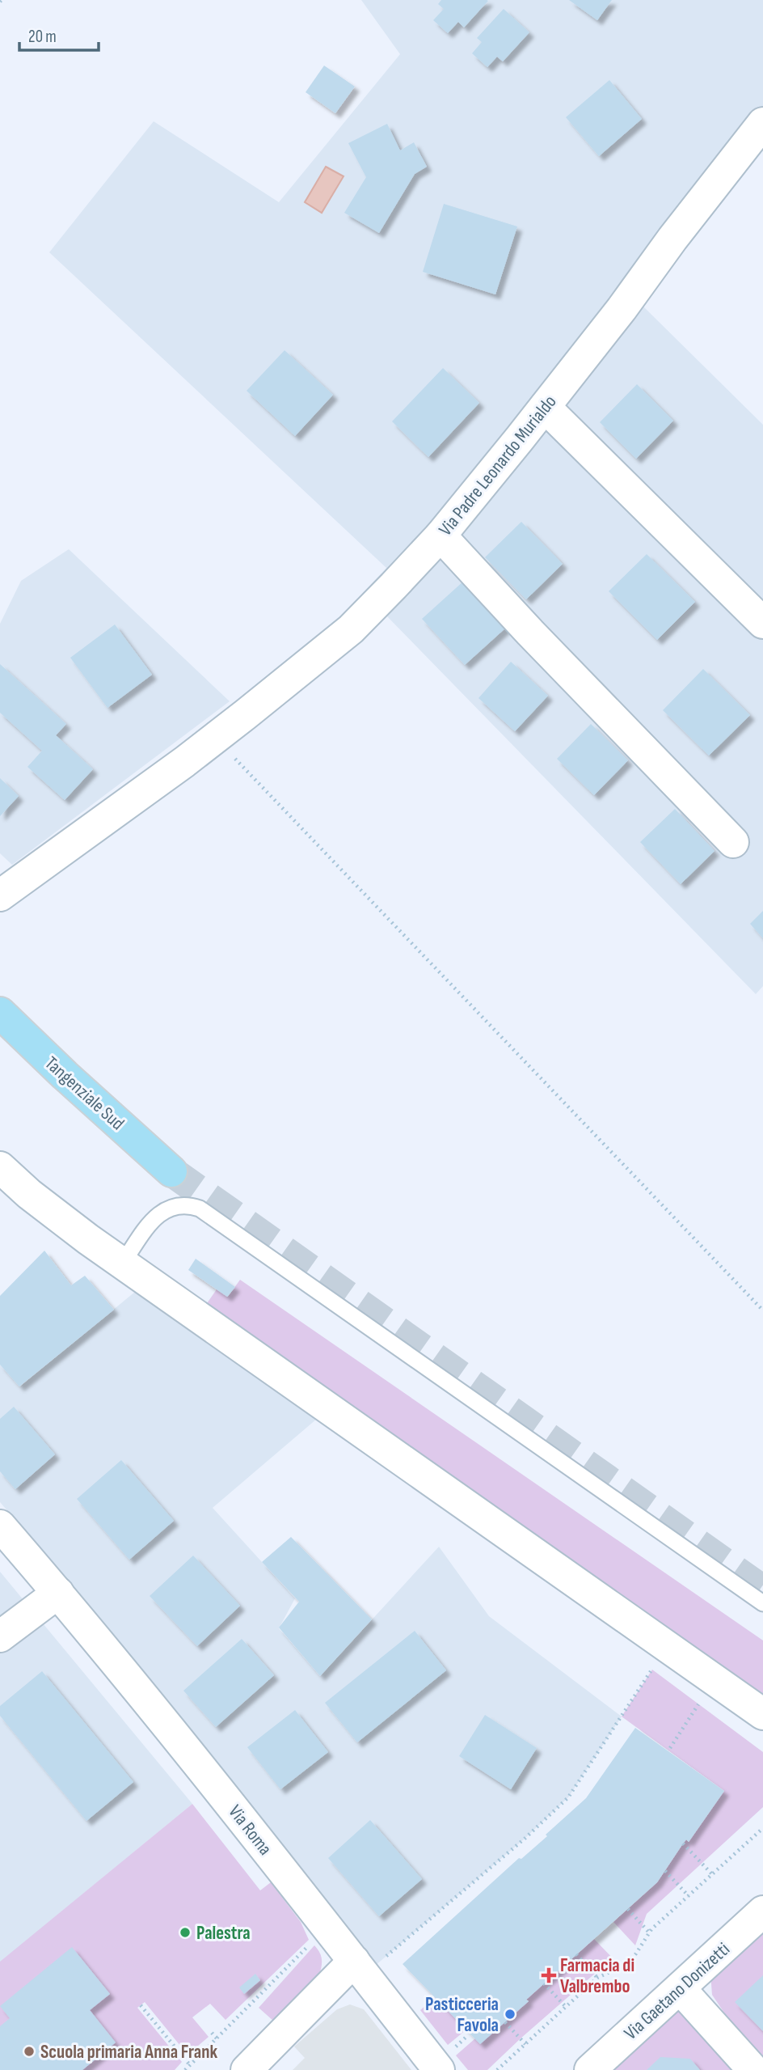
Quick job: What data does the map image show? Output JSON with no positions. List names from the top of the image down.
{
  "streets": {
    "highway": ["Tangenziale Sud"],
    "street": ["Via Padre Leonardo Murialdo", "Via Roma", "Via Gaetano Donizetti"]
  },
  "places": {
    "other": ["Palestra", "Pasticceria Favola", "Scuola primaria Anna Frank"],
    "health": ["Farmacia di Valbrembo"]
  },
  "scale_bar": "20 m"
}
